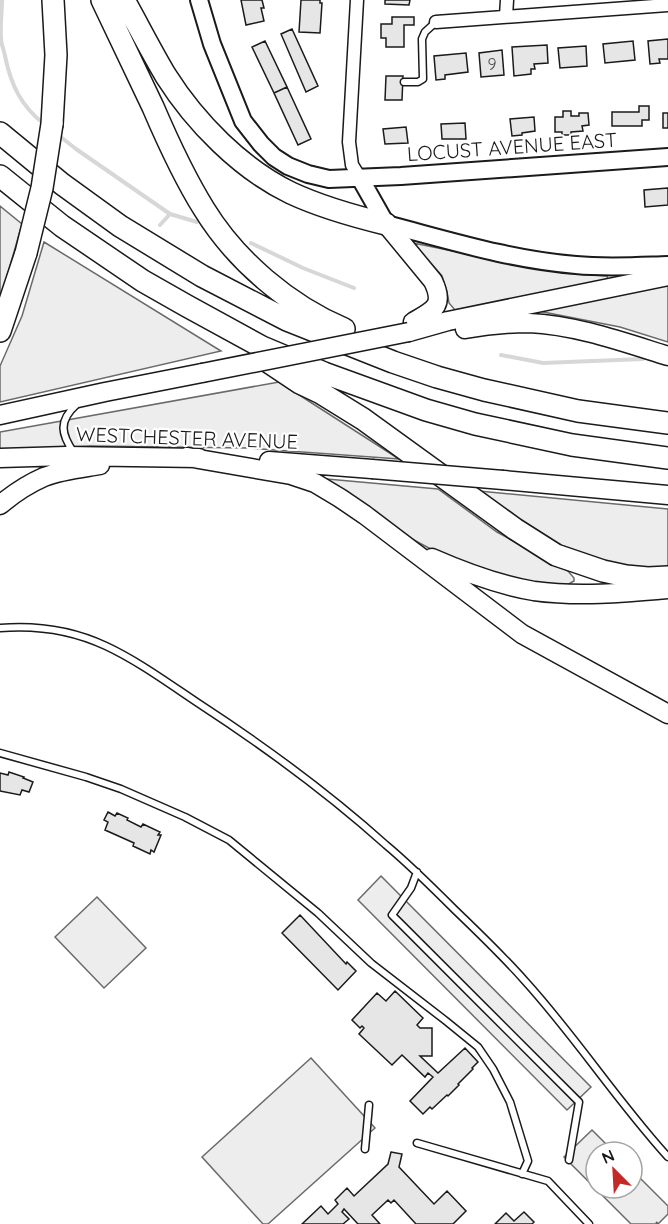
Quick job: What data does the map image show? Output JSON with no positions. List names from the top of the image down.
{
  "streets": {
    "main road": ["WESTCHESTER AVENUE"],
    "street": ["LOCUST AVENUE EAST"]
  },
  "house_numbers": ["9"],
  "north": "top left"
}
